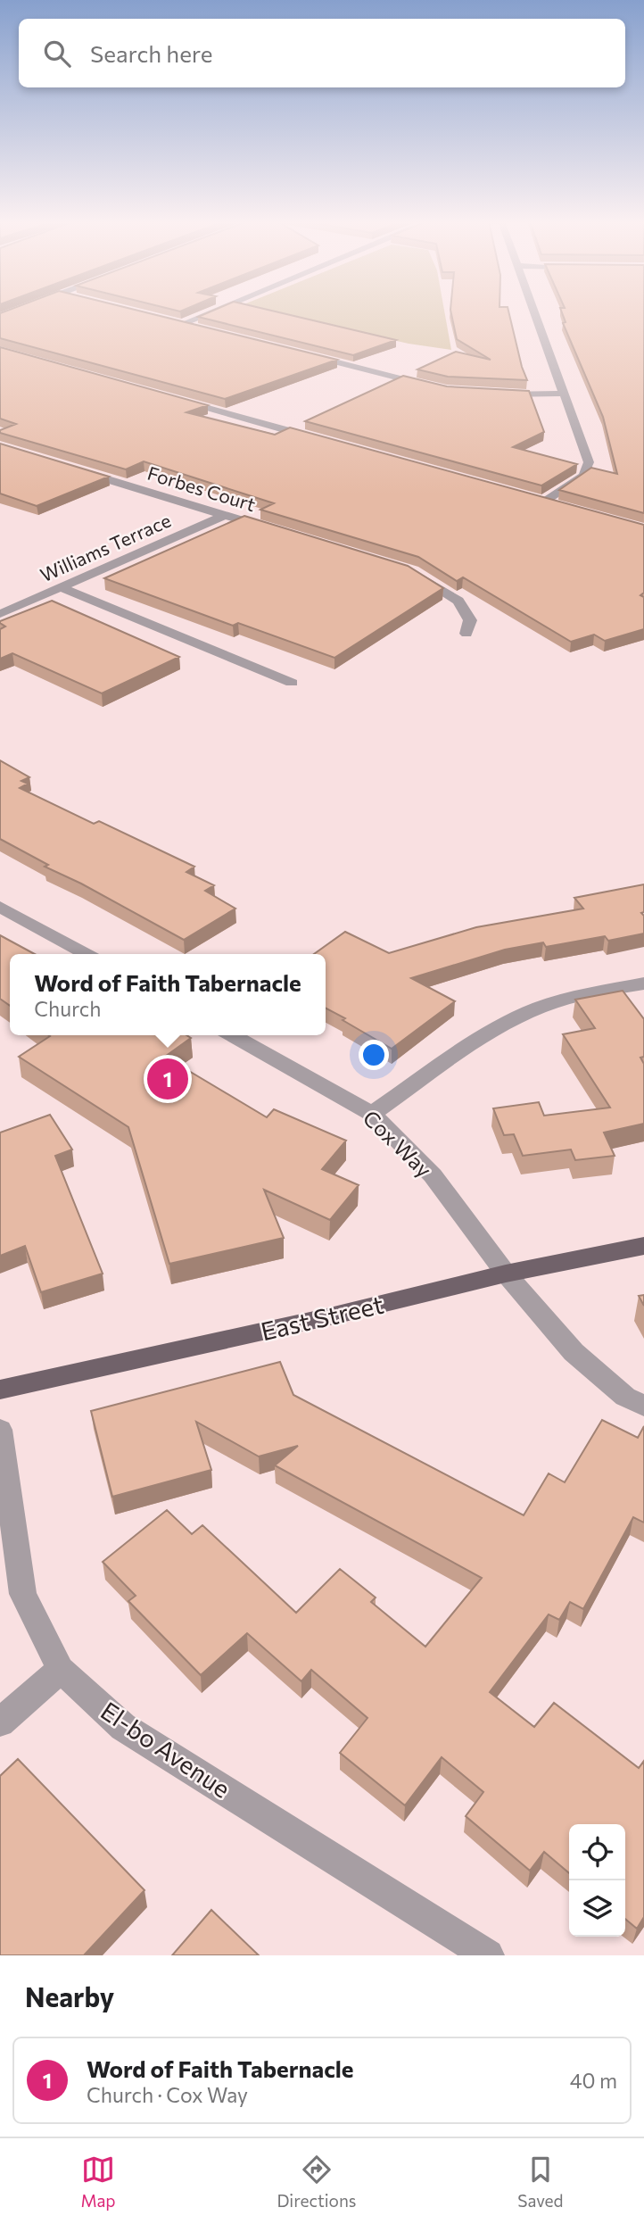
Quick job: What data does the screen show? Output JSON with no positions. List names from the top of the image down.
{
  "streets": {
    "main road": ["East Street"],
    "street": [
      "Forbes Court",
      "Williams Terrace",
      "Cox Way",
      "El-bo Avenue"
    ]
  },
  "crossings": [
    ["Forbes Court", "Williams Terrace"],
    ["Cox Way", "East Street"]
  ],
  "page": {
    "search": "Search here",
    "popup": ["Word of Faith Tabernacle", "Church"],
    "pins": "1",
    "heading": "Nearby",
    "list": [
      {
        "mark": "1",
        "name": "Word of Faith Tabernacle",
        "note": "Church · Cox Way",
        "value": "40 m"
      }
    ],
    "nav": ["Map", "Directions", "Saved"]
  }
}
